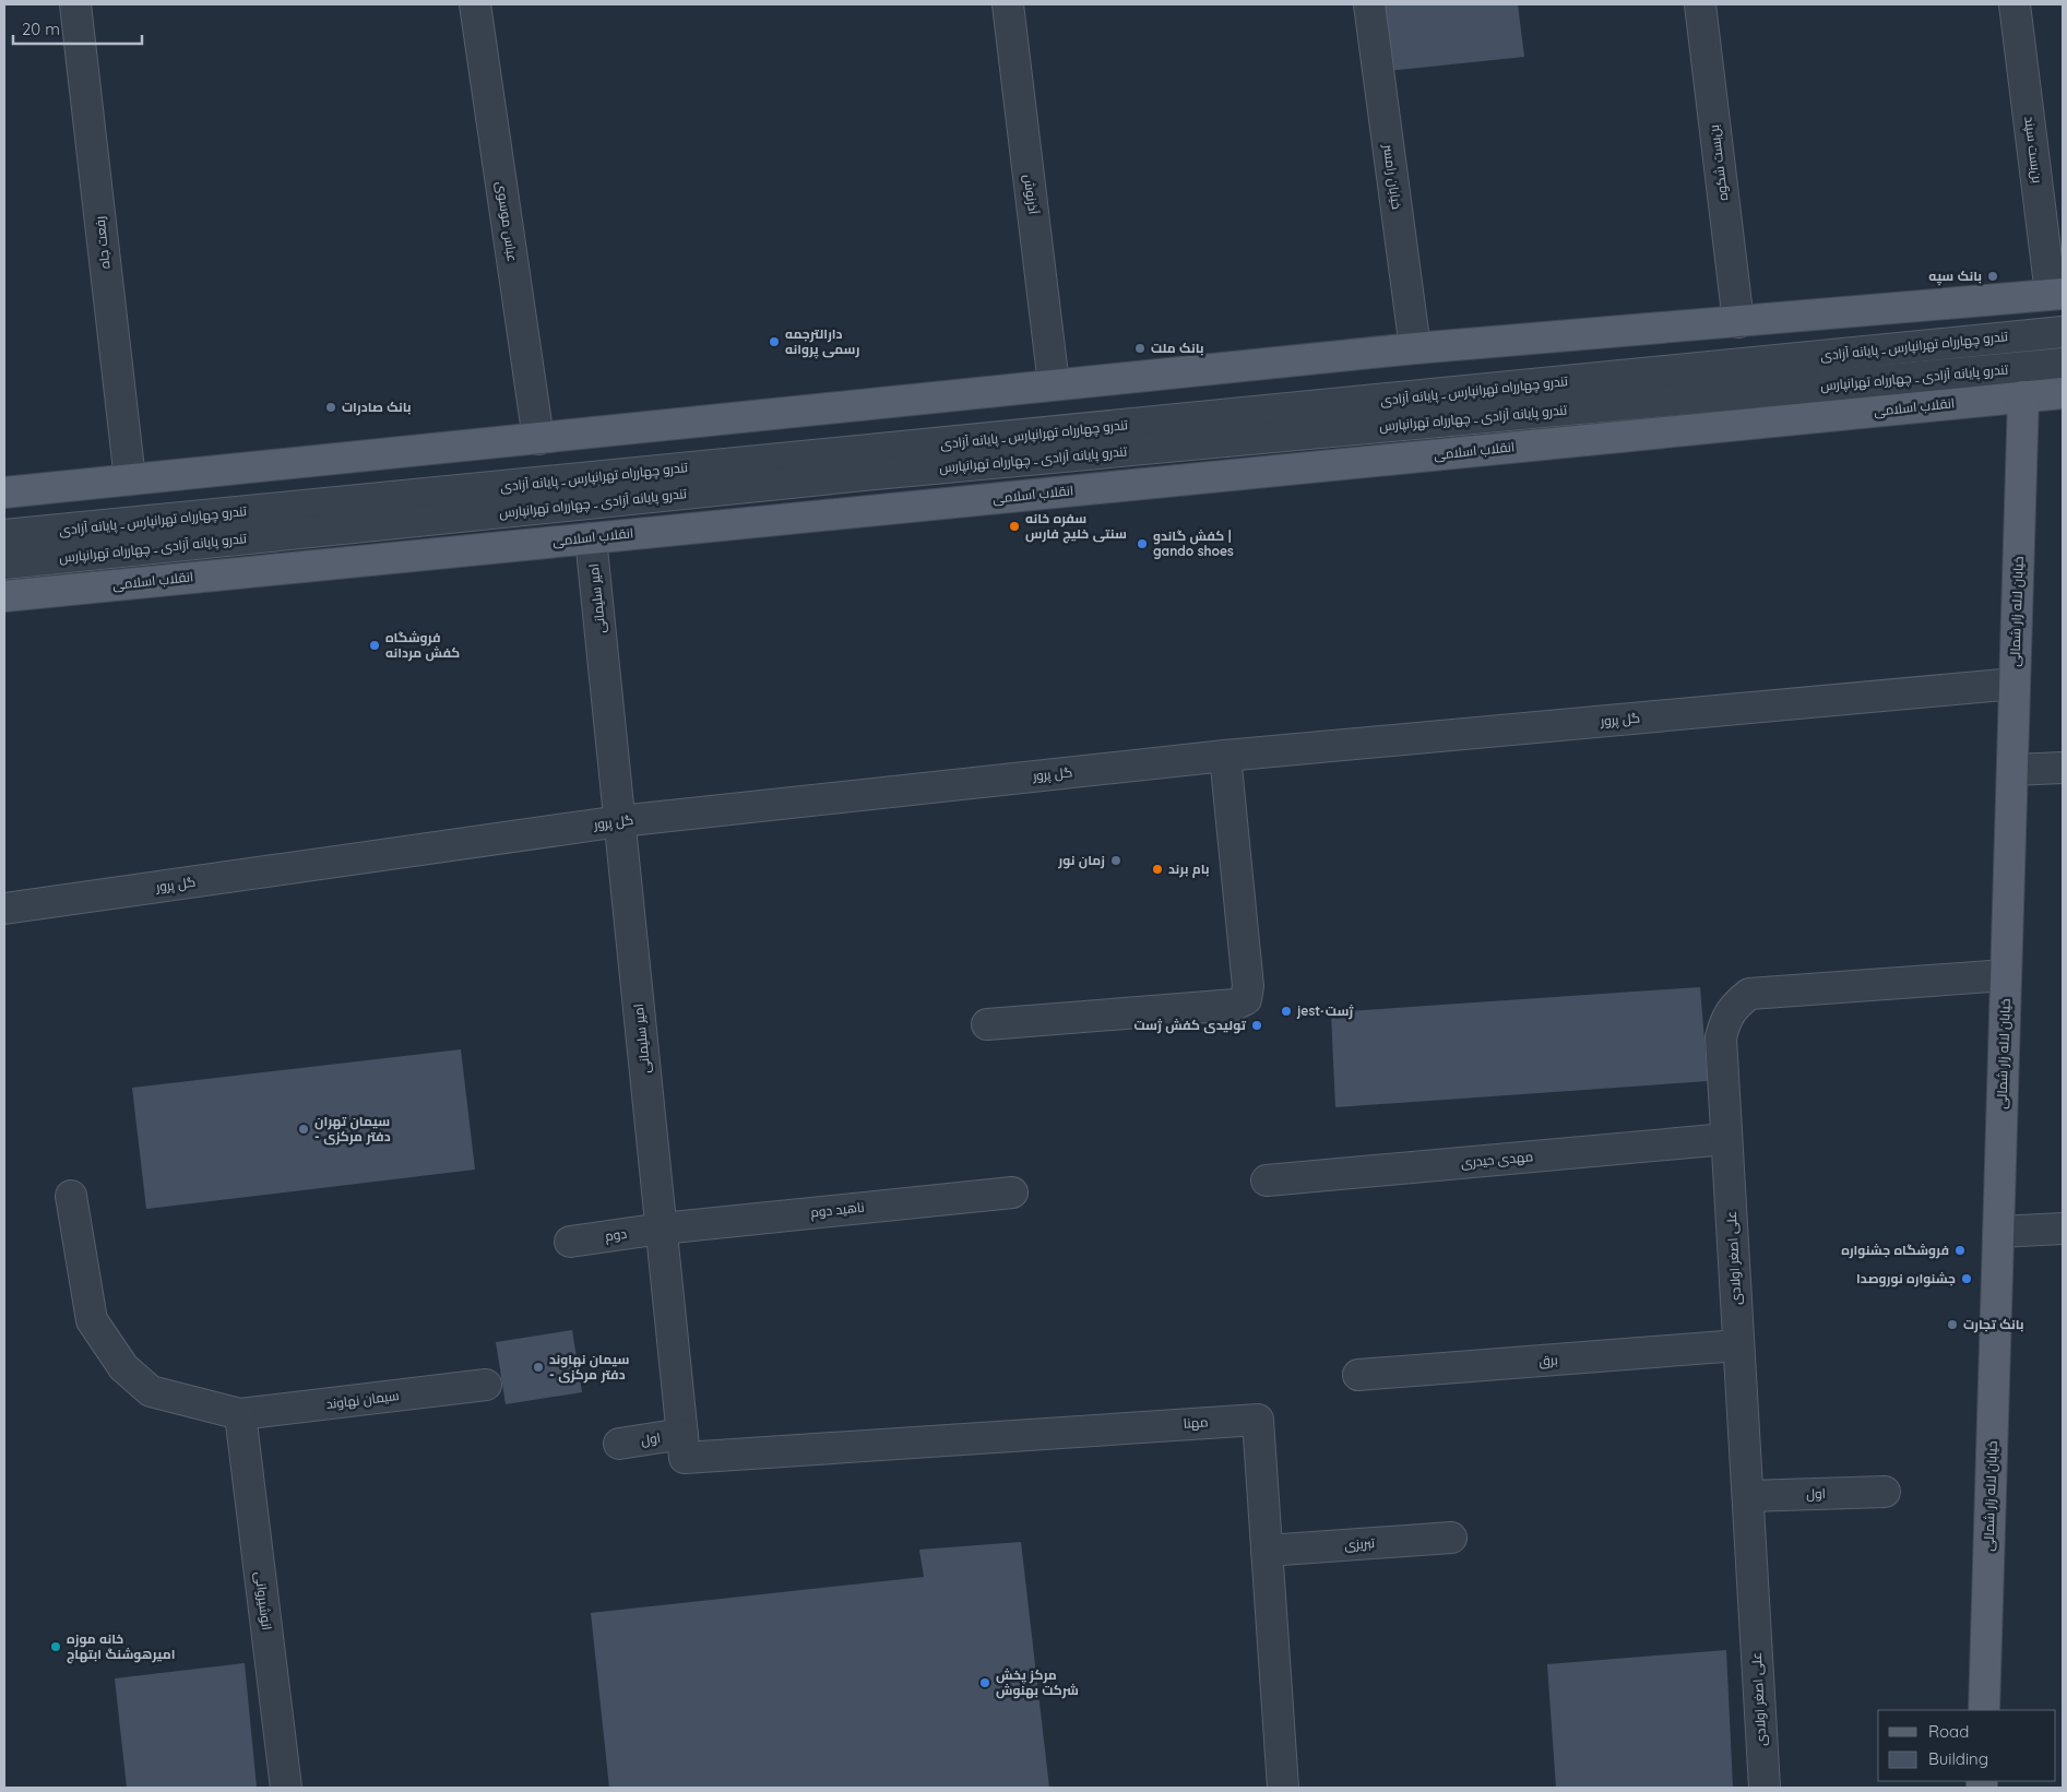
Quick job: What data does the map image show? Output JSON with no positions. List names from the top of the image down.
{
  "streets": {
    "main road": ["انقلاب اسلامی", "خیابان لاله زار شمالی"],
    "street": [
      "بن‌بست سپند",
      "بن‌بست شکوه",
      "خیابان رامسر",
      "آذرنوش",
      "عباس موسوی",
      "رفعت جاه",
      "تندرو چهارراه تهرانپارس ـ پایانه آزادی",
      "تندرو پایانه آزادی ـ چهارراه تهرانپارس",
      "امیر سلیمانی",
      "گل پرور",
      "مهدی حیدری",
      "ناهید دوم",
      "دوم",
      "علی اصغر اولادی",
      "برق",
      "سیمان نهاوند",
      "مهنا",
      "اول",
      "تبریزی",
      "انوشیروانی"
    ]
  },
  "crossings": [
    ["انقلاب اسلامی", "امیر سلیمانی"],
    ["انقلاب اسلامی", "خیابان لاله زار شمالی"],
    ["امیر سلیمانی", "گل پرور"],
    ["امیر سلیمانی", "ناهید دوم"],
    ["امیر سلیمانی", "دوم"],
    ["امیر سلیمانی", "مهنا"],
    ["امیر سلیمانی", "اول"],
    ["خیابان لاله زار شمالی", "گل پرور"],
    ["خیابان لاله زار شمالی", "علی اصغر اولادی"],
    ["مهدی حیدری", "علی اصغر اولادی"],
    ["ناهید دوم", "دوم"],
    ["علی اصغر اولادی", "برق"],
    ["علی اصغر اولادی", "اول"],
    ["سیمان نهاوند", "انوشیروانی"],
    ["مهنا", "تبریزی"]
  ],
  "places": [
    "بانک سپه",
    "دارالترجمه رسمی پروانه",
    "بانک ملت",
    "بانک صادرات",
    "سفره خانه سنتی خلیج فارس",
    "کفش گاندو | gando shoes",
    "فروشگاه کفش مردانه",
    "زمان نور",
    "بام برند",
    "jest-ژست",
    "تولیدی کفش ژست",
    "سیمان تهران - دفتر مرکزی",
    "فروشگاه جشنواره",
    "جشنواره نوروصدا",
    "بانک تجارت",
    "سیمان نهاوند - دفتر مرکزی",
    "خانه موزه امیرهوشنگ ابتهاج",
    "مرکز پخش شرکت بهنوش"
  ],
  "legend": ["Road", "Building"],
  "scale_bar": "20 m"
}
